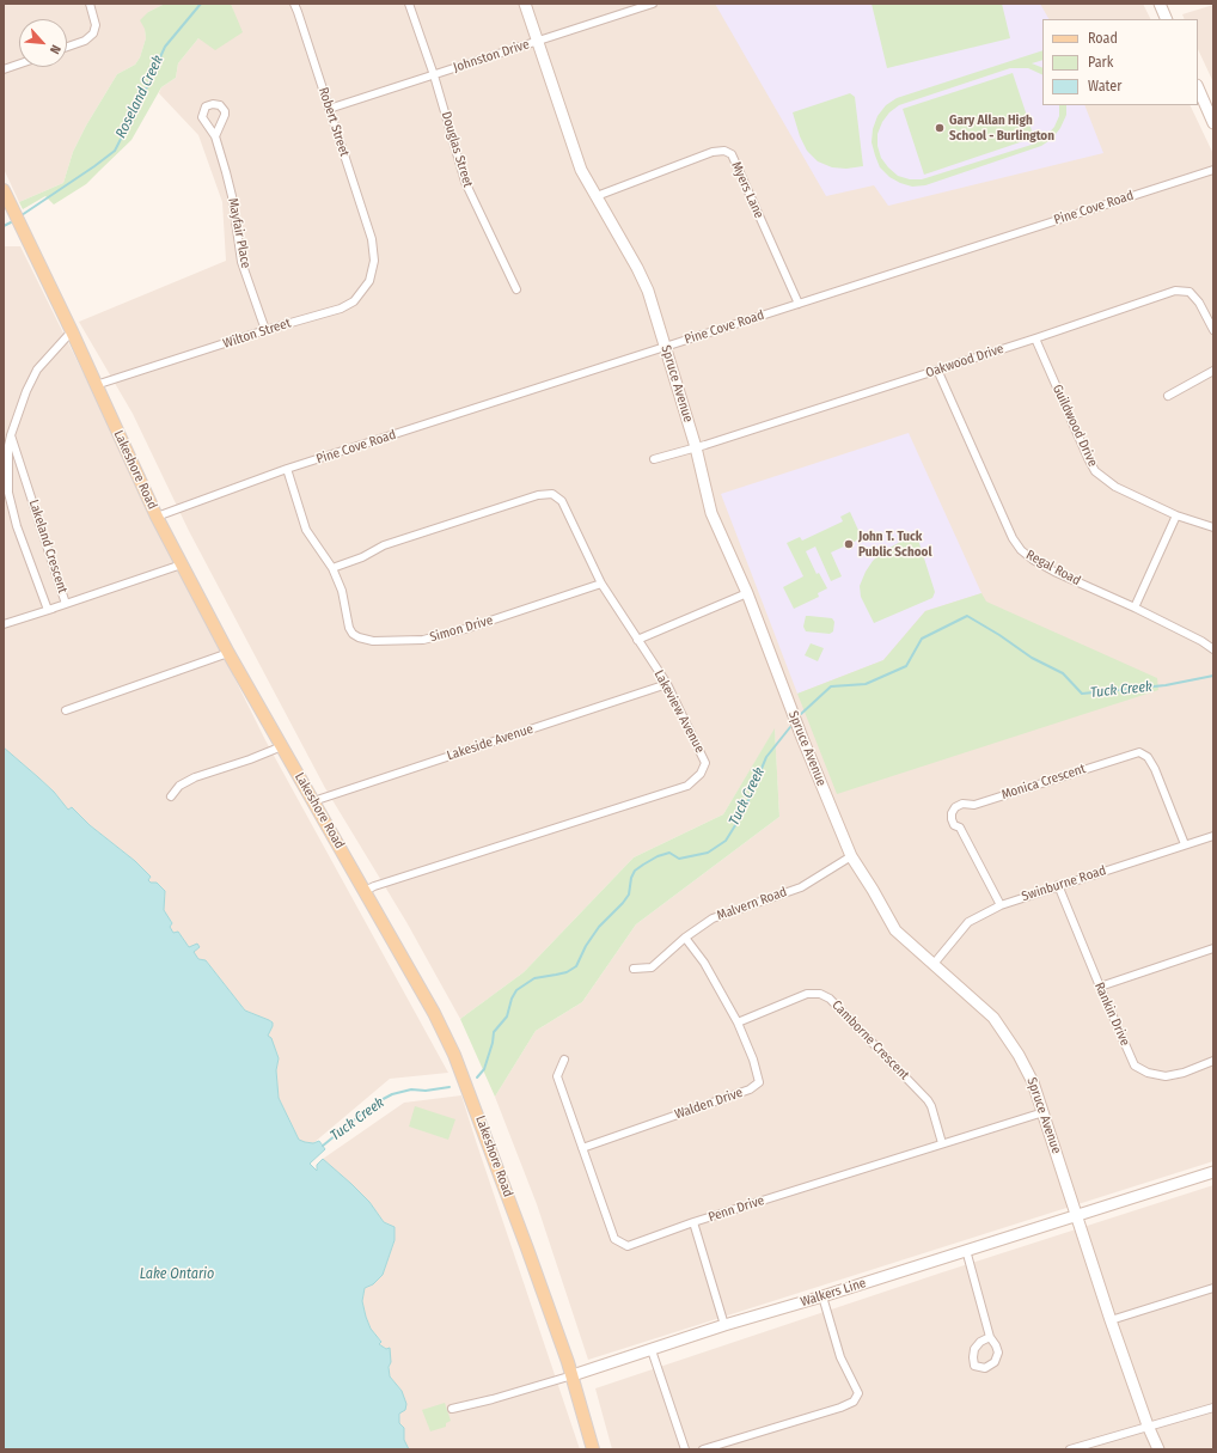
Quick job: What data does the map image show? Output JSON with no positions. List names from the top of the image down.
{
  "streets": {
    "main road": ["Lakeshore Road"],
    "street": [
      "Johnston Drive",
      "Robert Street",
      "Douglas Street",
      "Myers Lane",
      "Pine Cove Road",
      "Mayfair Place",
      "Wilton Street",
      "Oakwood Drive",
      "Spruce Avenue",
      "Guildwood Drive",
      "Lakeland Crescent",
      "Regal Road",
      "Simon Drive",
      "Lakeview Avenue",
      "Lakeside Avenue",
      "Monica Crescent",
      "Swinburne Road",
      "Malvern Road",
      "Rankin Drive",
      "Camborne Crescent",
      "Walden Drive",
      "Penn Drive",
      "Walkers Line"
    ]
  },
  "crossings": [
    ["Johnston Drive", "Robert Street"],
    ["Johnston Drive", "Douglas Street"],
    ["Johnston Drive", "Spruce Avenue"],
    ["Robert Street", "Wilton Street"],
    ["Myers Lane", "Pine Cove Road"],
    ["Myers Lane", "Spruce Avenue"],
    ["Pine Cove Road", "Spruce Avenue"],
    ["Pine Cove Road", "Lakeshore Road"],
    ["Pine Cove Road", "Simon Drive"],
    ["Mayfair Place", "Wilton Street"],
    ["Wilton Street", "Lakeshore Road"],
    ["Oakwood Drive", "Spruce Avenue"],
    ["Oakwood Drive", "Guildwood Drive"],
    ["Oakwood Drive", "Regal Road"],
    ["Spruce Avenue", "Swinburne Road"],
    ["Spruce Avenue", "Malvern Road"],
    ["Spruce Avenue", "Penn Drive"],
    ["Spruce Avenue", "Walkers Line"],
    ["Lakeshore Road", "Lakeland Crescent"],
    ["Lakeshore Road", "Lakeview Avenue"],
    ["Lakeshore Road", "Lakeside Avenue"],
    ["Lakeshore Road", "Walkers Line"],
    ["Simon Drive", "Lakeview Avenue"],
    ["Lakeview Avenue", "Lakeside Avenue"],
    ["Monica Crescent", "Swinburne Road"],
    ["Swinburne Road", "Rankin Drive"],
    ["Malvern Road", "Walden Drive"],
    ["Camborne Crescent", "Walden Drive"],
    ["Camborne Crescent", "Penn Drive"],
    ["Walden Drive", "Penn Drive"]
  ],
  "water": ["Roseland Creek", "Tuck Creek", "Lake Ontario"],
  "places": ["Gary Allan High School - Burlington", "John T. Tuck Public School"],
  "legend": ["Road", "Park", "Water"],
  "north": "bottom right"
}
